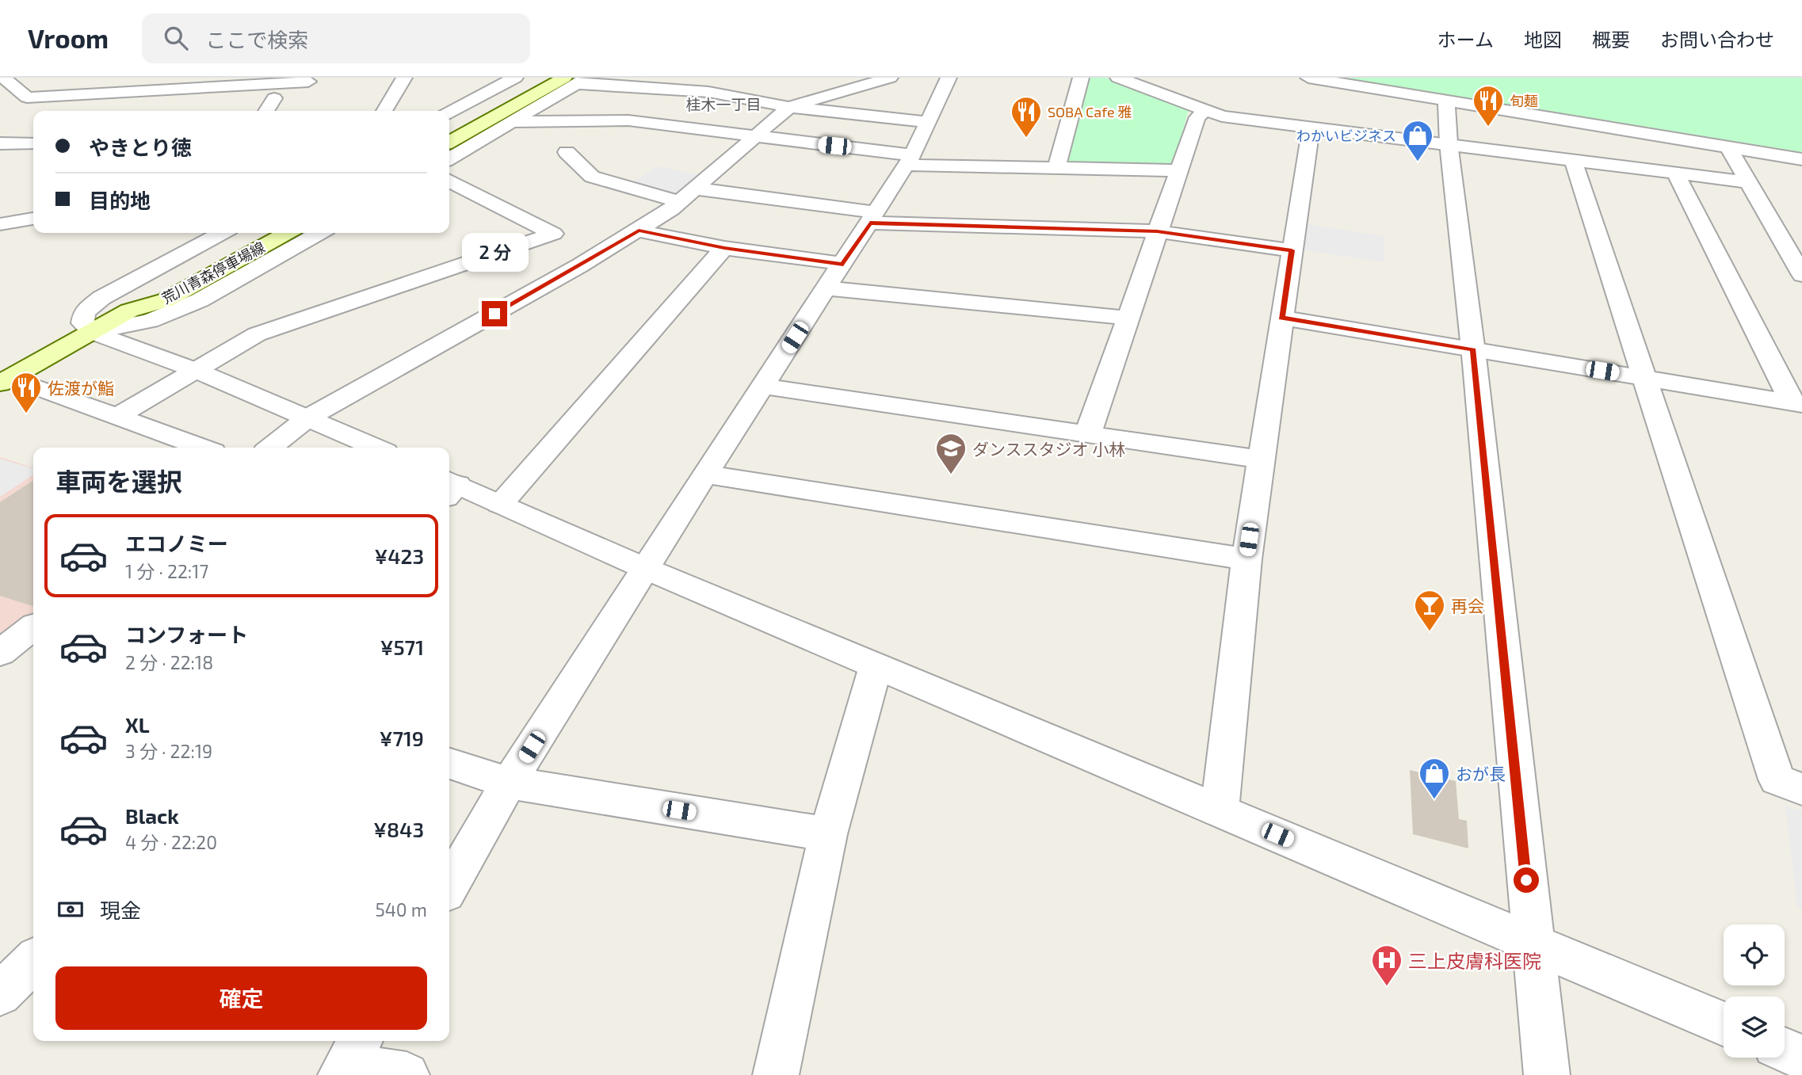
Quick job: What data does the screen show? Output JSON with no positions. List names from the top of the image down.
{
  "streets": {
    "main road": ["荒川青森停車場線"]
  },
  "districts": ["桂木一丁目"],
  "places": {
    "restaurant": ["旬麺", "SOBA Cafe 雅", "佐渡が鮨"],
    "shop": ["わかいビジネス", "おが長"],
    "school or university": ["ダンススタジオ 小林"],
    "bar": ["再会"],
    "hospital": ["三上皮膚科医院"]
  },
  "page": {
    "header": "Vroom",
    "search": "ここで検索",
    "nav": [
      "ホーム",
      "地図",
      "概要",
      "お問い合わせ"
    ],
    "banner": ["やきとり徳", "目的地"],
    "bubble": "2 分",
    "heading": "車両を選択",
    "list": [
      {
        "name": "エコノミー",
        "note": "1 分 · 22:17",
        "value": "¥423"
      },
      {
        "name": "コンフォート",
        "note": "2 分 · 22:18",
        "value": "¥571"
      },
      {
        "name": "XL",
        "note": "3 分 · 22:19",
        "value": "¥719"
      },
      {
        "name": "Black",
        "note": "4 分 · 22:20",
        "value": "¥843"
      }
    ],
    "pay": ["現金", "540 m"],
    "buttons": "確定"
  }
}
